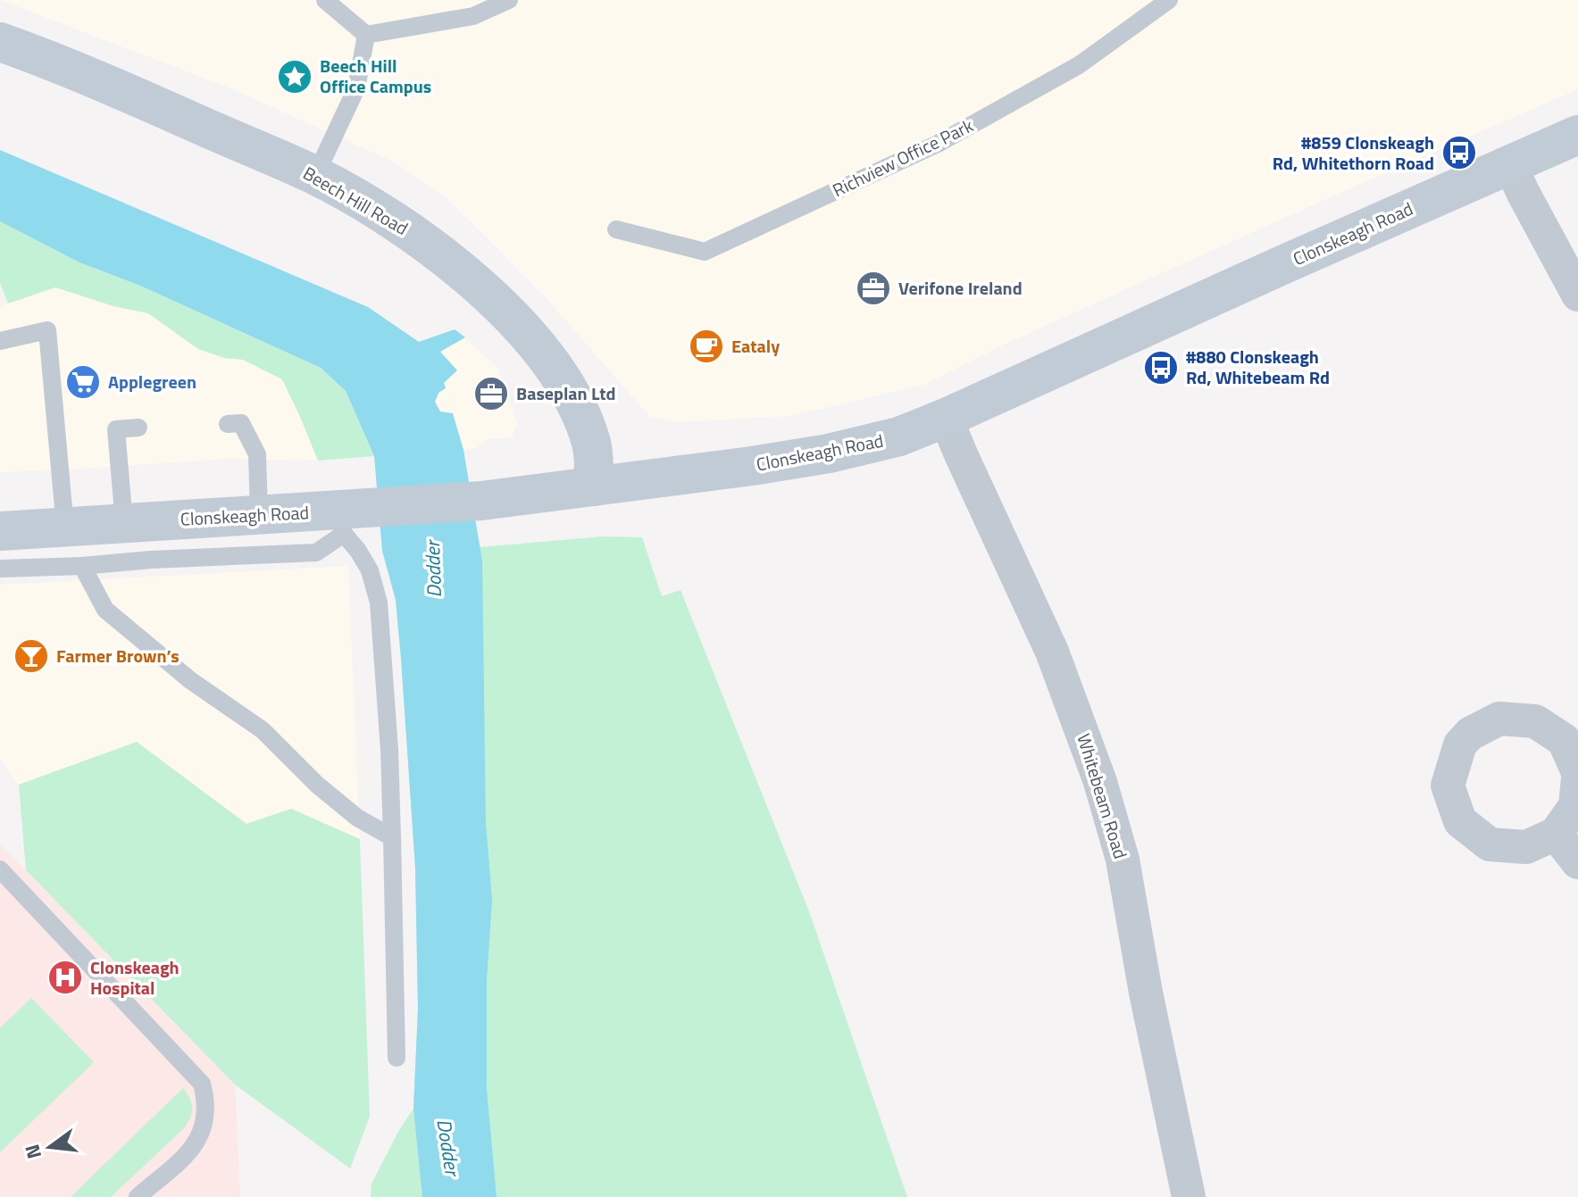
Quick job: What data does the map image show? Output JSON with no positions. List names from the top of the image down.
{
  "streets": {
    "main road": ["Beech Hill Road", "Clonskeagh Road"],
    "street": ["Whitebeam Road"],
    "lane": ["Richview Office Park"]
  },
  "crossings": [
    ["Beech Hill Road", "Clonskeagh Road"],
    ["Clonskeagh Road", "Whitebeam Road"]
  ],
  "water": ["Dodder"],
  "places": {
    "place": ["Beech Hill Office Campus"],
    "bus stop": ["#859 Clonskeagh Rd, Whitethorn Road", "#880 Clonskeagh Rd, Whitebeam Rd"],
    "office": ["Verifone Ireland", "Baseplan Ltd"],
    "cafe": ["Eataly"],
    "supermarket": ["Applegreen"],
    "bar": ["Farmer Brown’s"],
    "hospital": ["Clonskeagh Hospital"]
  },
  "north": "left"
}
